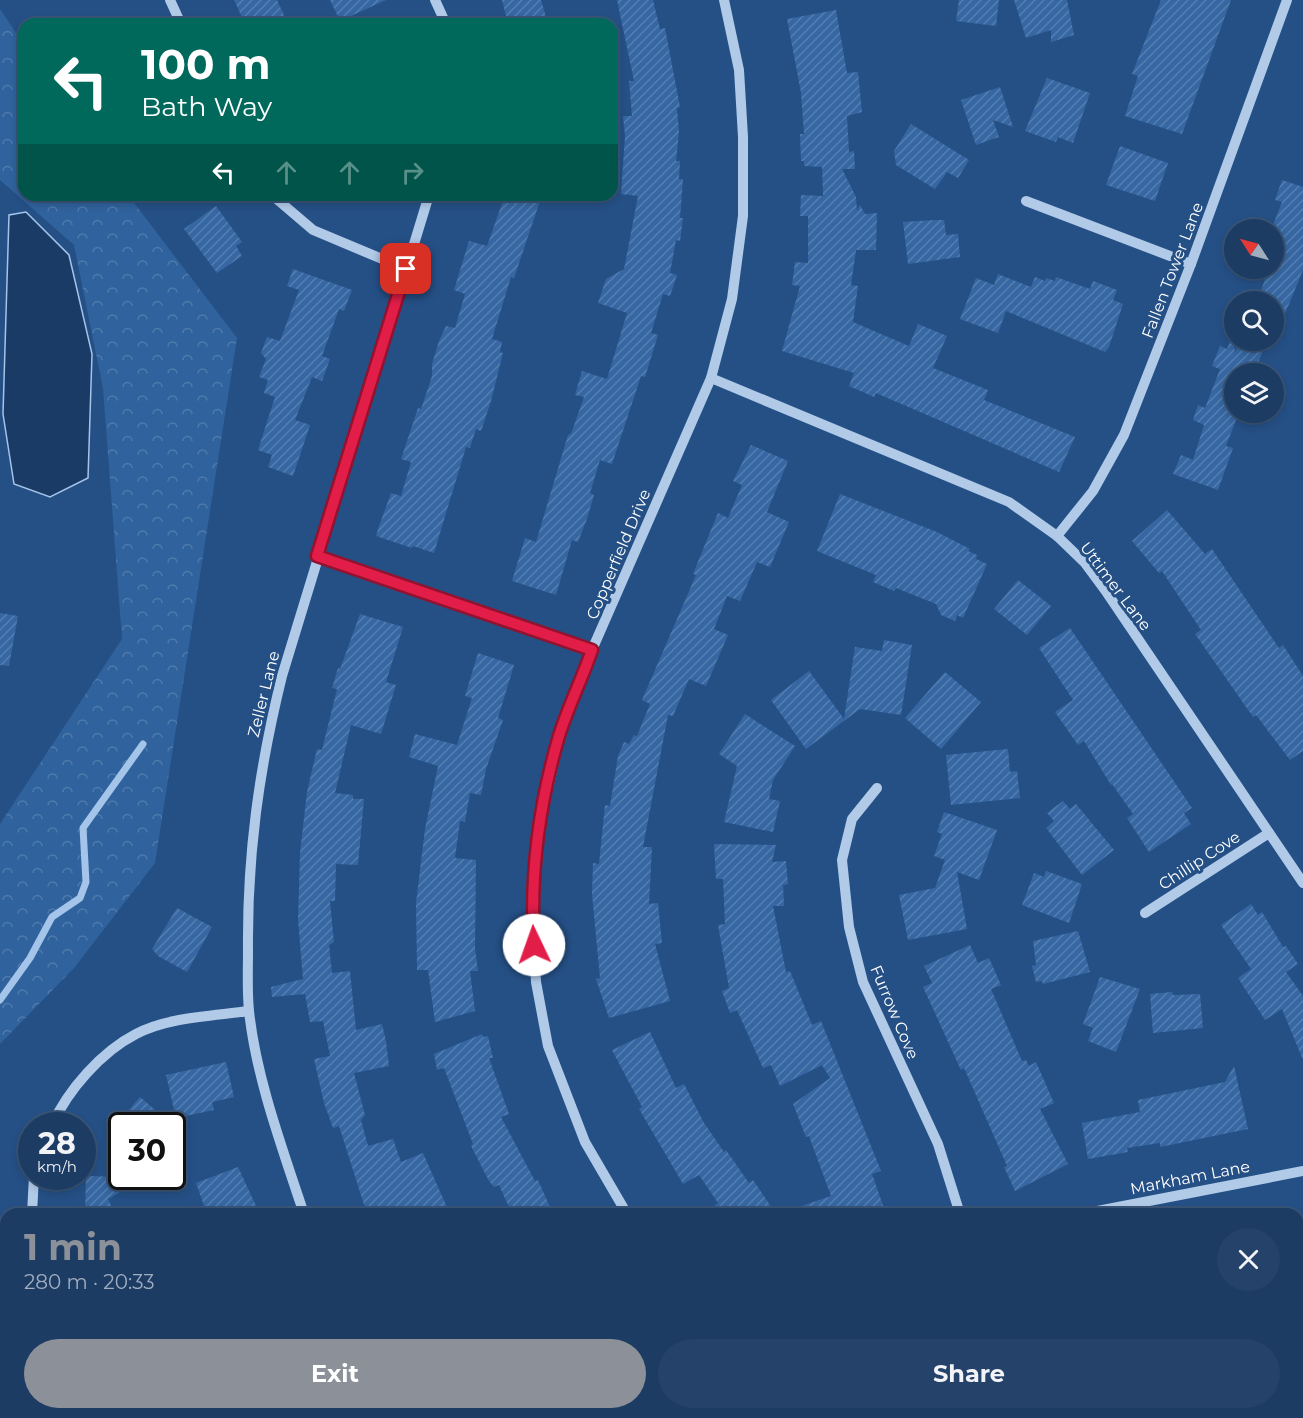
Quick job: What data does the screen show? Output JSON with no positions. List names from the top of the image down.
{
  "streets": {
    "street": [
      "Fallen Tower Lane",
      "Copperfield Drive",
      "Uttimer Lane",
      "Zeller Lane",
      "Chillip Cove",
      "Furrow Cove",
      "Markham Lane"
    ]
  },
  "crossings": [
    ["Fallen Tower Lane", "Uttimer Lane"],
    ["Copperfield Drive", "Uttimer Lane"],
    ["Uttimer Lane", "Chillip Cove"]
  ],
  "north": "top left",
  "page": {
    "turn": ["100 m", "Bath Way"],
    "speed": "28 km/h",
    "limit": "30",
    "heading": ["1 min", "280 m · 20:33"],
    "buttons": ["Exit", "Share"]
  }
}
